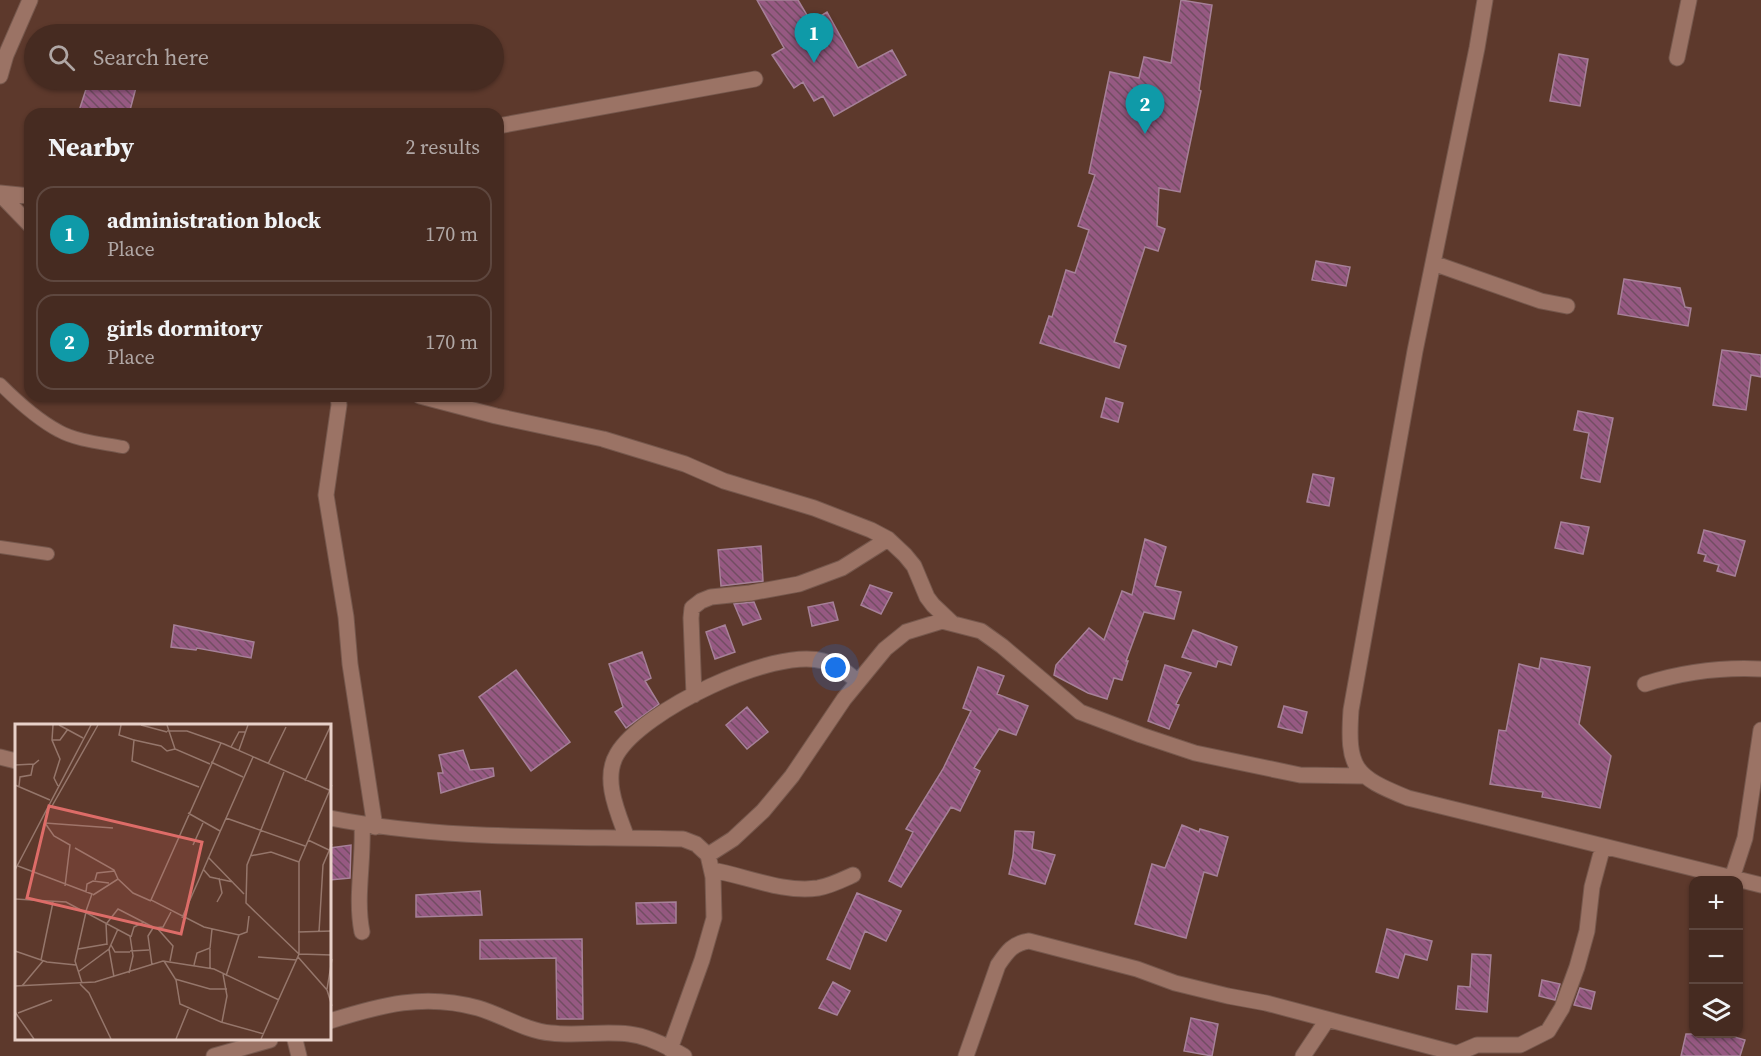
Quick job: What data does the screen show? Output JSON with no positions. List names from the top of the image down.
{
  "page": {
    "pins": ["1", "2"],
    "search": "Search here",
    "heading": ["Nearby", "2 results"],
    "list": [
      {
        "mark": "1",
        "name": "administration block",
        "note": "Place",
        "value": "170 m"
      },
      {
        "mark": "2",
        "name": "girls dormitory",
        "note": "Place",
        "value": "170 m"
      }
    ],
    "map_buttons": ["+", "−"]
  }
}
